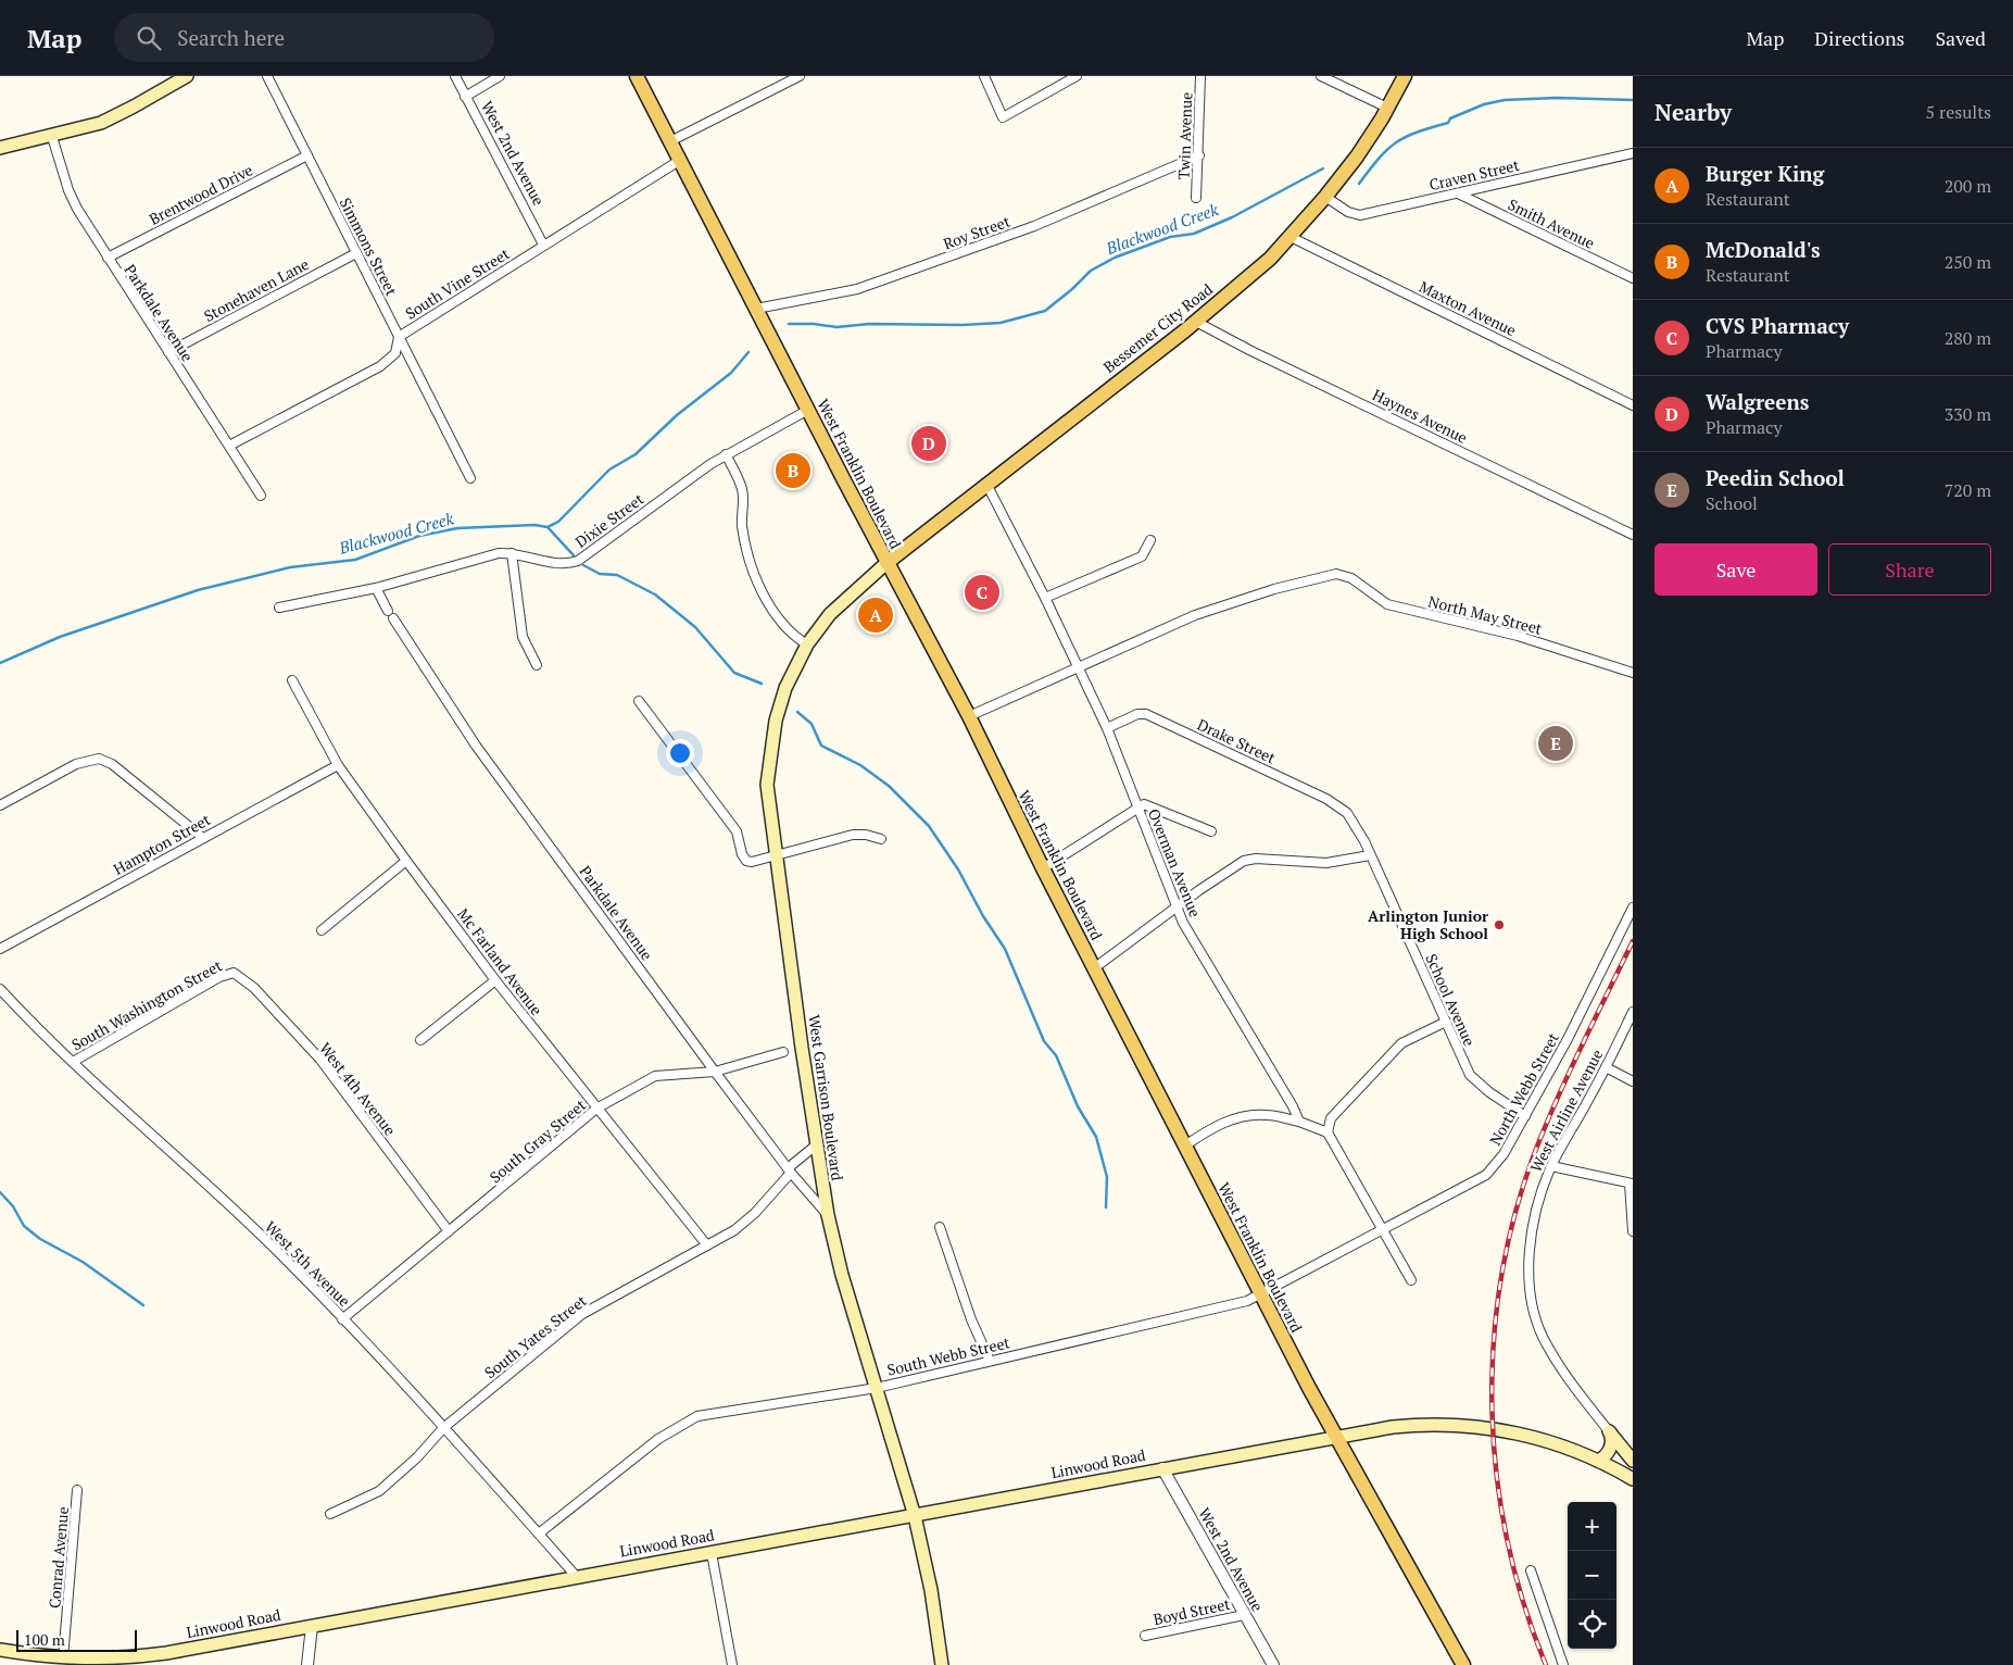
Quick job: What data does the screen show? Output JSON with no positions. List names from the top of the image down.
{
  "streets": {
    "main road": [
      "Bessemer City Road",
      "West Franklin Boulevard",
      "West Garrison Boulevard",
      "Linwood Road"
    ],
    "street": [
      "Twin Avenue",
      "West 2nd Avenue",
      "Craven Street",
      "Brentwood Drive",
      "Smith Avenue",
      "Roy Street",
      "Simmons Street",
      "South Vine Street",
      "Stonehaven Lane",
      "Maxton Avenue",
      "Parkdale Avenue",
      "Haynes Avenue",
      "Dixie Street",
      "North May Street",
      "Drake Street",
      "Hampton Street",
      "Overman Avenue",
      "Mc Farland Avenue",
      "School Avenue",
      "South Washington Street",
      "West 4th Avenue",
      "North Webb Street",
      "West Airline Avenue",
      "South Gray Street",
      "West 5th Avenue",
      "South Yates Street",
      "South Webb Street",
      "Conrad Avenue",
      "Boyd Street"
    ]
  },
  "crossings": [
    ["Twin Avenue", "Roy Street"],
    ["West 2nd Avenue", "South Vine Street"],
    ["West 2nd Avenue", "Linwood Road"],
    ["West 2nd Avenue", "Boyd Street"],
    ["Craven Street", "Smith Avenue"],
    ["Craven Street", "Bessemer City Road"],
    ["Brentwood Drive", "Simmons Street"],
    ["Brentwood Drive", "Parkdale Avenue"],
    ["Roy Street", "West Franklin Boulevard"],
    ["Simmons Street", "South Vine Street"],
    ["Simmons Street", "Stonehaven Lane"],
    ["South Vine Street", "Parkdale Avenue"],
    ["South Vine Street", "West Franklin Boulevard"],
    ["Stonehaven Lane", "Parkdale Avenue"],
    ["Maxton Avenue", "Bessemer City Road"],
    ["Parkdale Avenue", "Dixie Street"],
    ["Parkdale Avenue", "West Garrison Boulevard"],
    ["Parkdale Avenue", "South Gray Street"],
    ["Parkdale Avenue", "South Yates Street"],
    ["Bessemer City Road", "Haynes Avenue"],
    ["Bessemer City Road", "West Franklin Boulevard"],
    ["Bessemer City Road", "Overman Avenue"],
    ["Bessemer City Road", "West Garrison Boulevard"],
    ["West Franklin Boulevard", "Dixie Street"],
    ["West Franklin Boulevard", "West Garrison Boulevard"],
    ["West Franklin Boulevard", "South Webb Street"],
    ["West Franklin Boulevard", "Linwood Road"],
    ["North May Street", "Overman Avenue"],
    ["Drake Street", "Overman Avenue"],
    ["Drake Street", "School Avenue"],
    ["Hampton Street", "Mc Farland Avenue"],
    ["Mc Farland Avenue", "South Gray Street"],
    ["Mc Farland Avenue", "South Yates Street"],
    ["School Avenue", "North Webb Street"],
    ["South Washington Street", "West 4th Avenue"],
    ["South Washington Street", "West 5th Avenue"],
    ["West 4th Avenue", "South Gray Street"],
    ["North Webb Street", "South Webb Street"],
    ["West Garrison Boulevard", "South Yates Street"],
    ["West Garrison Boulevard", "South Webb Street"],
    ["West Garrison Boulevard", "Linwood Road"],
    ["South Gray Street", "West 5th Avenue"],
    ["West 5th Avenue", "South Yates Street"],
    ["West 5th Avenue", "South Webb Street"],
    ["West 5th Avenue", "Linwood Road"],
    ["Linwood Road", "Conrad Avenue"]
  ],
  "water": ["Blackwood Creek"],
  "places": ["Arlington Junior High School"],
  "scale_bar": "100 m",
  "page": {
    "header": "Map",
    "search": "Search here",
    "nav": ["Map", "Directions", "Saved"],
    "heading": ["Nearby", "5 results"],
    "list": [
      {
        "mark": "A",
        "name": "Burger King",
        "note": "Restaurant",
        "value": "200 m"
      },
      {
        "mark": "B",
        "name": "McDonald's",
        "note": "Restaurant",
        "value": "250 m"
      },
      {
        "mark": "C",
        "name": "CVS Pharmacy",
        "note": "Pharmacy",
        "value": "280 m"
      },
      {
        "mark": "D",
        "name": "Walgreens",
        "note": "Pharmacy",
        "value": "330 m"
      },
      {
        "mark": "E",
        "name": "Peedin School",
        "note": "School",
        "value": "720 m"
      }
    ],
    "pins": [
      "D",
      "B",
      "C",
      "A",
      "E"
    ],
    "buttons": ["Save", "Share"],
    "map_buttons": ["+", "−"],
    "scale": "100 m"
  }
}
